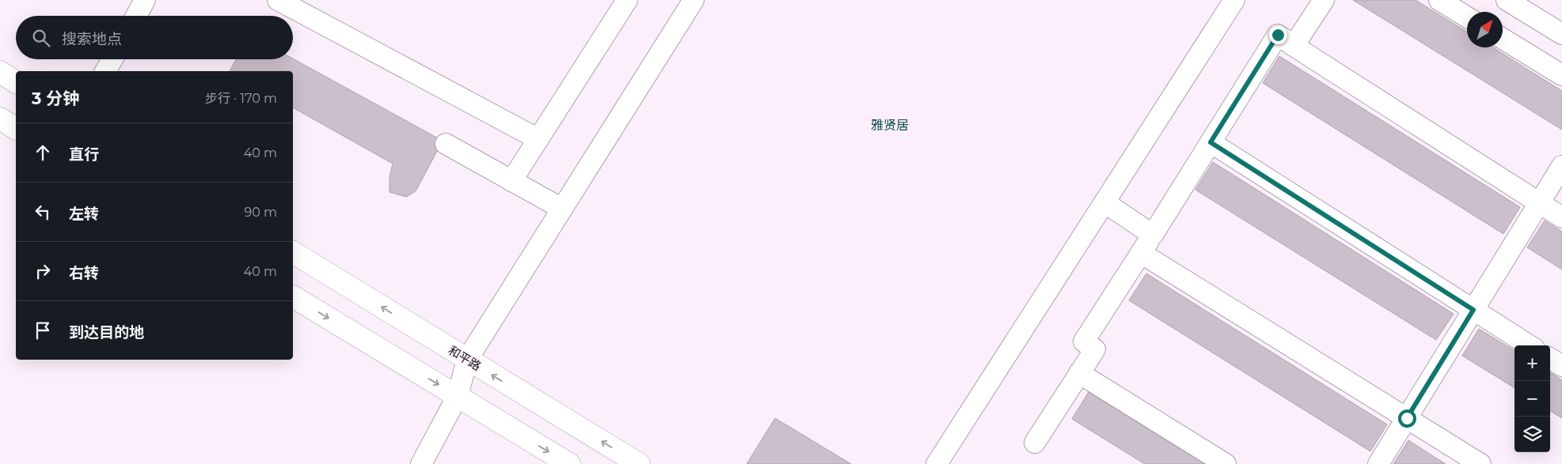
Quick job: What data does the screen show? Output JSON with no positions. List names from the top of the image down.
{
  "streets": {
    "street": ["和平路"]
  },
  "districts": ["雅贤居"],
  "north": "top right",
  "page": {
    "search": "搜索地点",
    "heading": ["3 分钟", "步行 · 170 m"],
    "list": [
      ["直行", "40 m"],
      ["左转", "90 m"],
      ["右转", "40 m"],
      "到达目的地"
    ],
    "map_buttons": ["+", "−"]
  }
}
